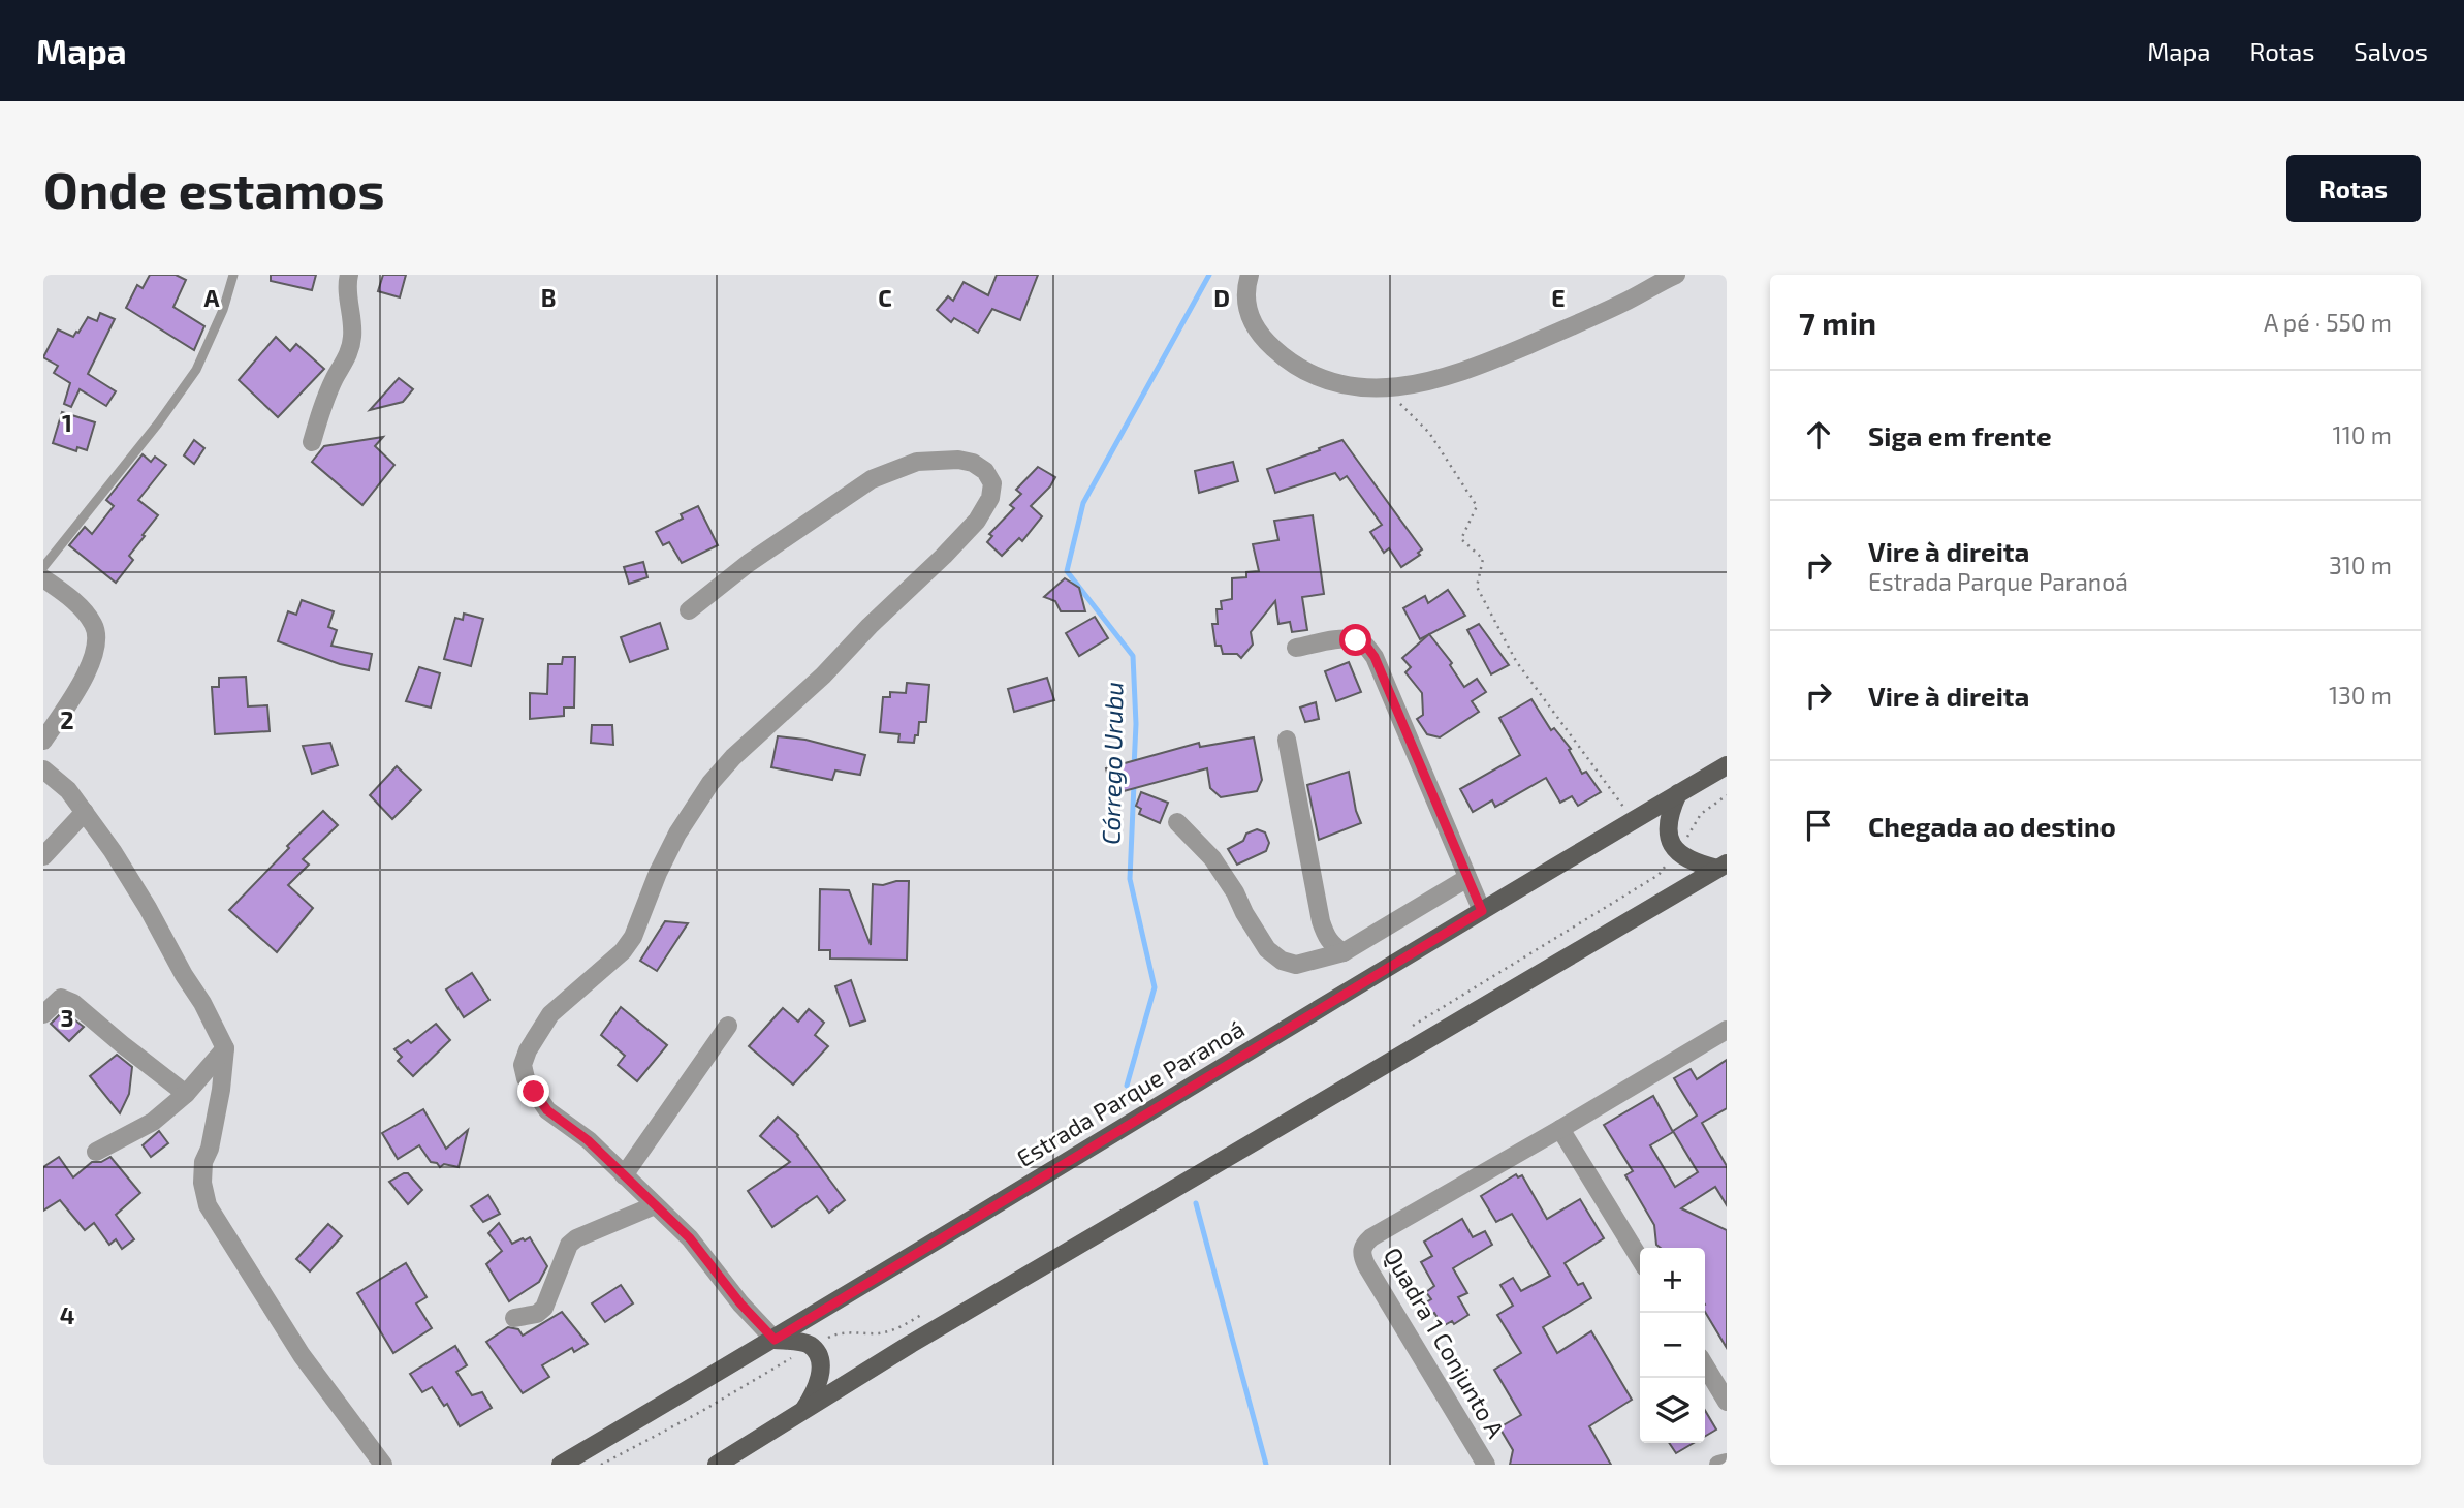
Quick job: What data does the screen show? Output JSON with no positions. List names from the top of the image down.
{
  "streets": {
    "main road": ["Estrada Parque Paranoá"],
    "street": ["Quadra 1 Conjunto A"]
  },
  "water": ["Córrego Urubu"],
  "page": {
    "header": "Mapa",
    "nav": ["Mapa", "Rotas", "Salvos"],
    "buttons": "Rotas",
    "title": "Onde estamos",
    "heading": ["7 min", "A pé · 550 m"],
    "list": [
      ["Siga em frente", "110 m"],
      ["Vire à direita", "Estrada Parque Paranoá", "310 m"],
      ["Vire à direita", "130 m"],
      "Chegada ao destino"
    ],
    "map_buttons": ["+", "−"]
  },
  "grid": {
    "columns": [
      "A",
      "B",
      "C",
      "D",
      "E"
    ],
    "rows": [
      "1",
      "2",
      "3",
      "4"
    ]
  }
}
